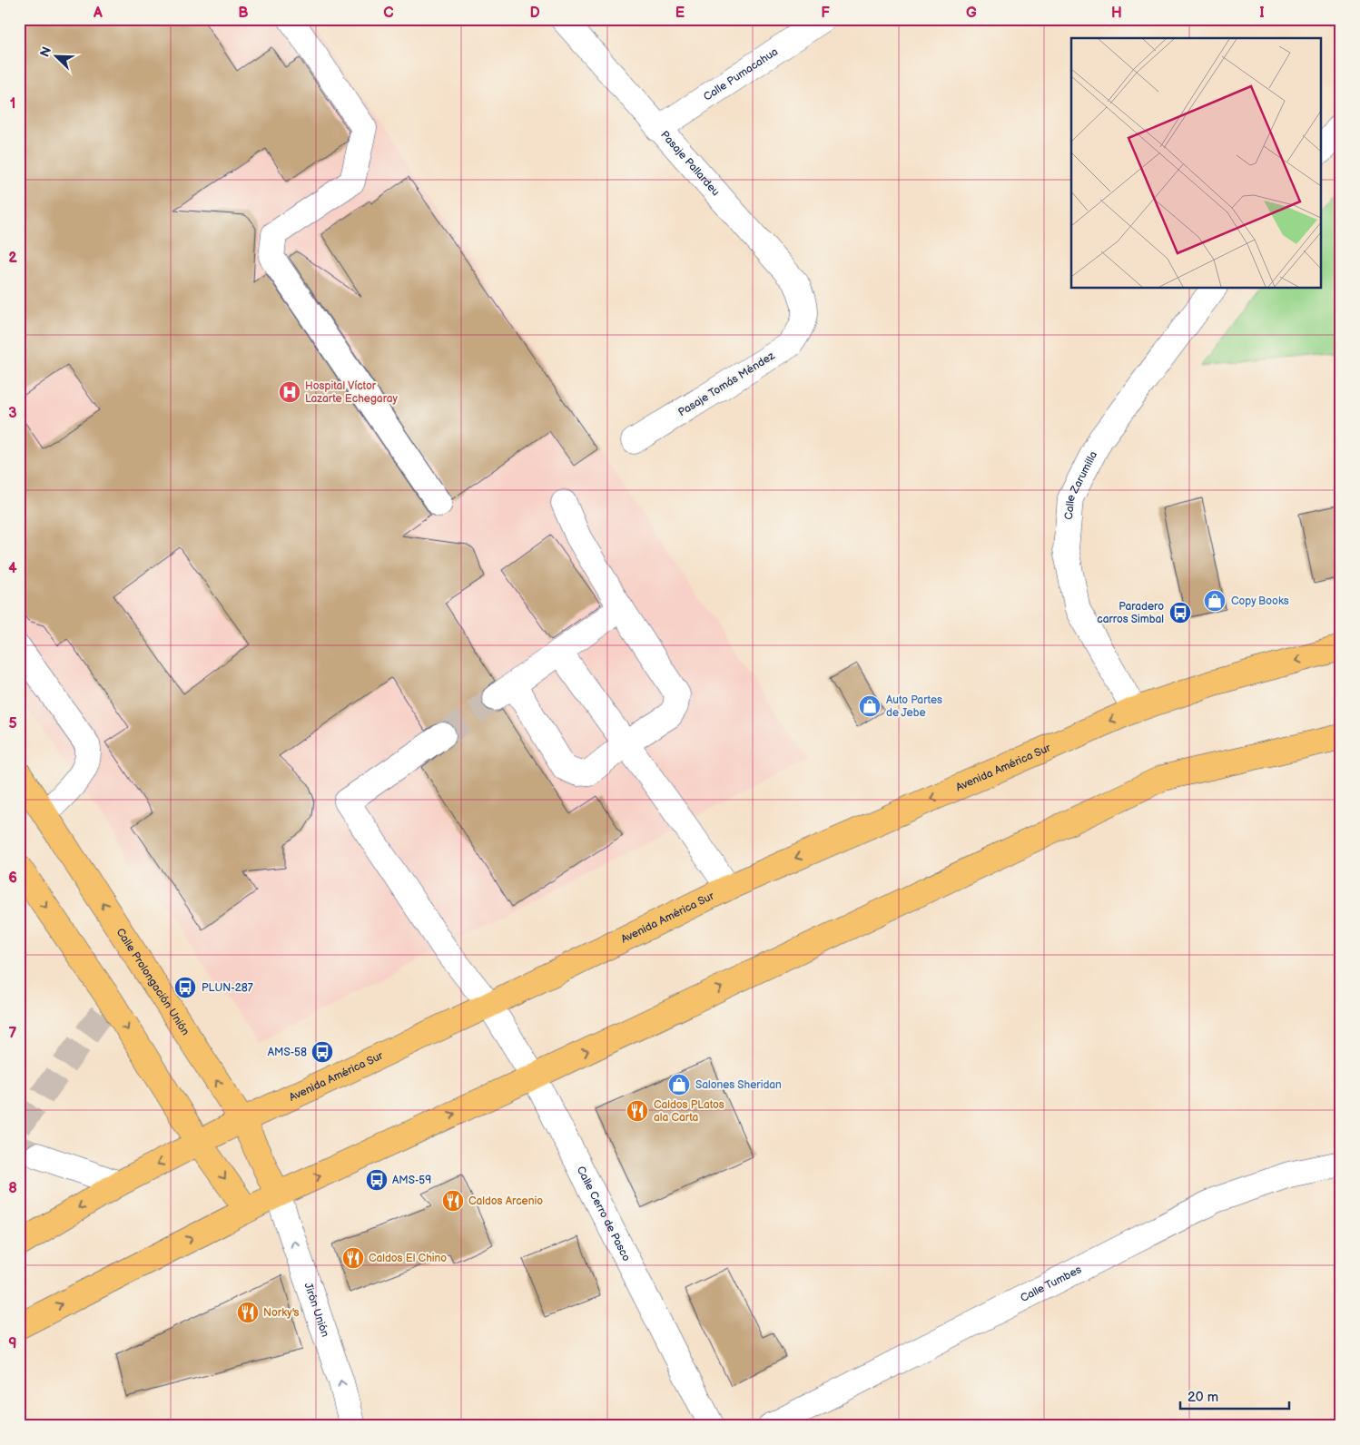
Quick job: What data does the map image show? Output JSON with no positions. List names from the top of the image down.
{
  "streets": {
    "main road": ["Avenida América Sur", "Calle Prolongación Unión"],
    "street": [
      "Calle Pumacahua",
      "Pasaje Pallardeu",
      "Pasaje Tomás Méndez",
      "Calle Zarumilla",
      "Calle Cerro de Pasco",
      "Calle Tumbes",
      "Jirón Unión"
    ]
  },
  "crossings": [
    ["Calle Pumacahua", "Pasaje Pallardeu"],
    ["Pasaje Pallardeu", "Pasaje Tomás Méndez"],
    ["Calle Zarumilla", "Avenida América Sur"],
    ["Avenida América Sur", "Calle Prolongación Unión"],
    ["Avenida América Sur", "Calle Cerro de Pasco"],
    ["Calle Prolongación Unión", "Jirón Unión"]
  ],
  "one_way": ["Jirón Unión"],
  "places": {
    "hospital": ["Hospital Víctor Lazarte Echegaray"],
    "shop": ["Copy Books", "Auto Partes de Jebe", "Salones Sheridan"],
    "bus stop": [
      "Paradero carros Simbal",
      "PLUN-287",
      "AMS-58",
      "AMS-59"
    ],
    "restaurant": [
      "Caldos PLatos ala Carta",
      "Caldos Arcenio",
      "Caldos El Chino",
      "Norky's"
    ]
  },
  "scale_bar": "20 m",
  "north": "top left",
  "grid": {
    "columns": [
      "A",
      "B",
      "C",
      "D",
      "E",
      "F",
      "G",
      "H",
      "I"
    ],
    "rows": [
      "1",
      "2",
      "3",
      "4",
      "5",
      "6",
      "7",
      "8",
      "9"
    ]
  }
}
